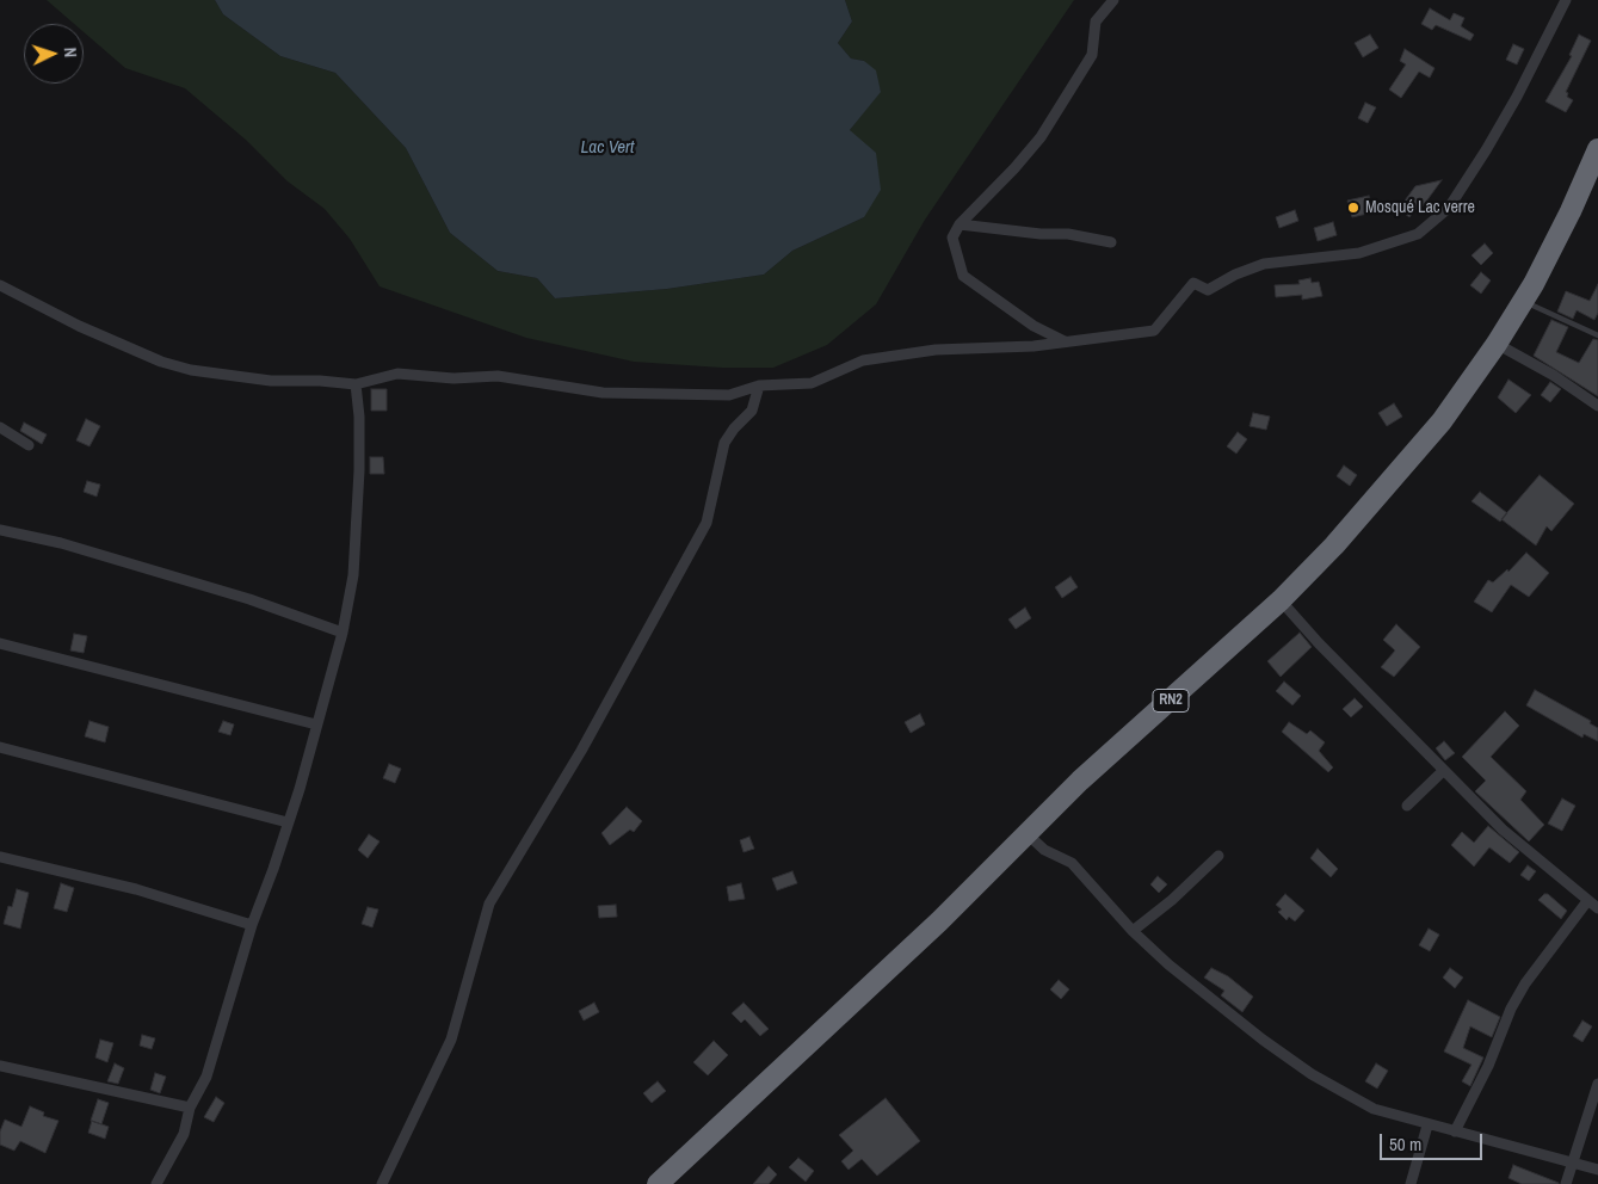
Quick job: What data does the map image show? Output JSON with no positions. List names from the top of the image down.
{
  "streets": {
    "highway": ["RN2"]
  },
  "water": ["Lac Vert"],
  "places": ["Mosqué Lac verre"],
  "scale_bar": "50 m",
  "north": "right"
}
